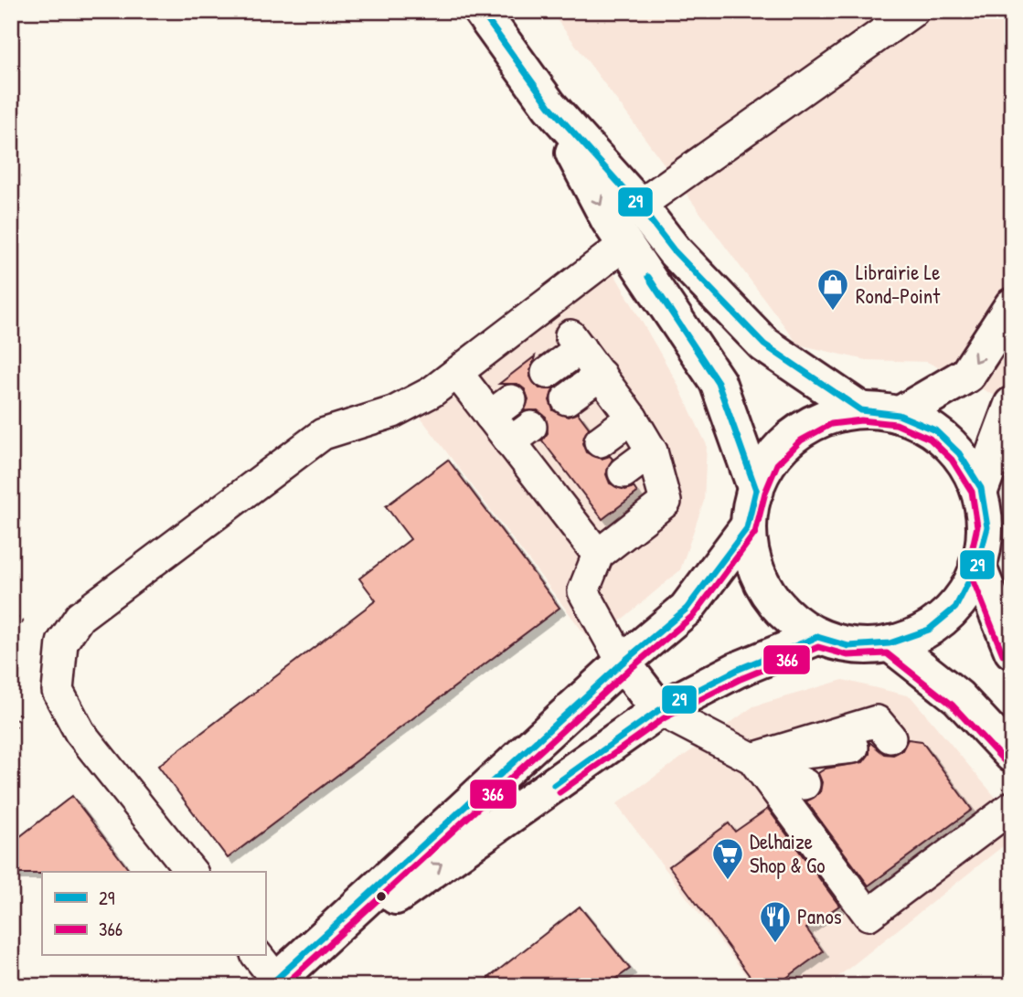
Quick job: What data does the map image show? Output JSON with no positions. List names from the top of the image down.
{
  "places": {
    "shop": ["Librairie Le Rond-Point"],
    "supermarket": ["Delhaize Shop & Go"],
    "restaurant": ["Panos"]
  },
  "lines": ["transit line 29", "transit line 366"],
  "legend": ["29", "366"]
}
